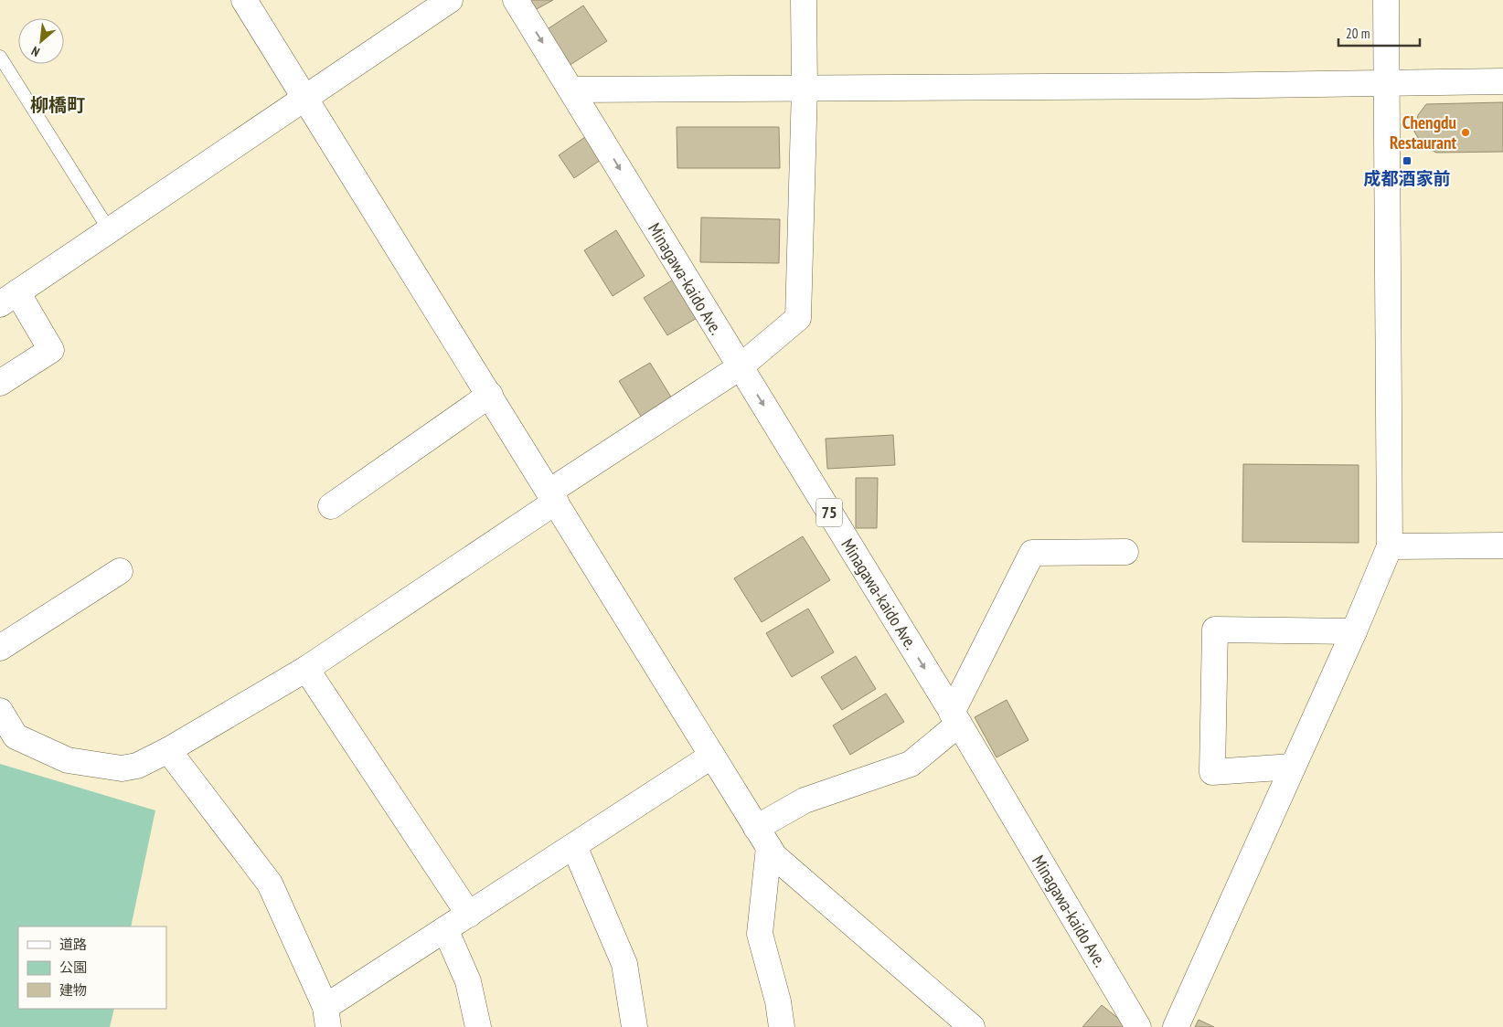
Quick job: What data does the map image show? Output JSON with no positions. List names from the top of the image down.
{
  "streets": {
    "street": ["Minagawa-kaido Ave.", "75"]
  },
  "one_way": ["Minagawa-kaido Ave."],
  "districts": ["柳橋町"],
  "places": {
    "other": ["Chengdu Restaurant"],
    "transit": ["成都酒家前"]
  },
  "legend": ["道路", "公園", "建物"],
  "scale_bar": "20 m",
  "north": "bottom left"
}
